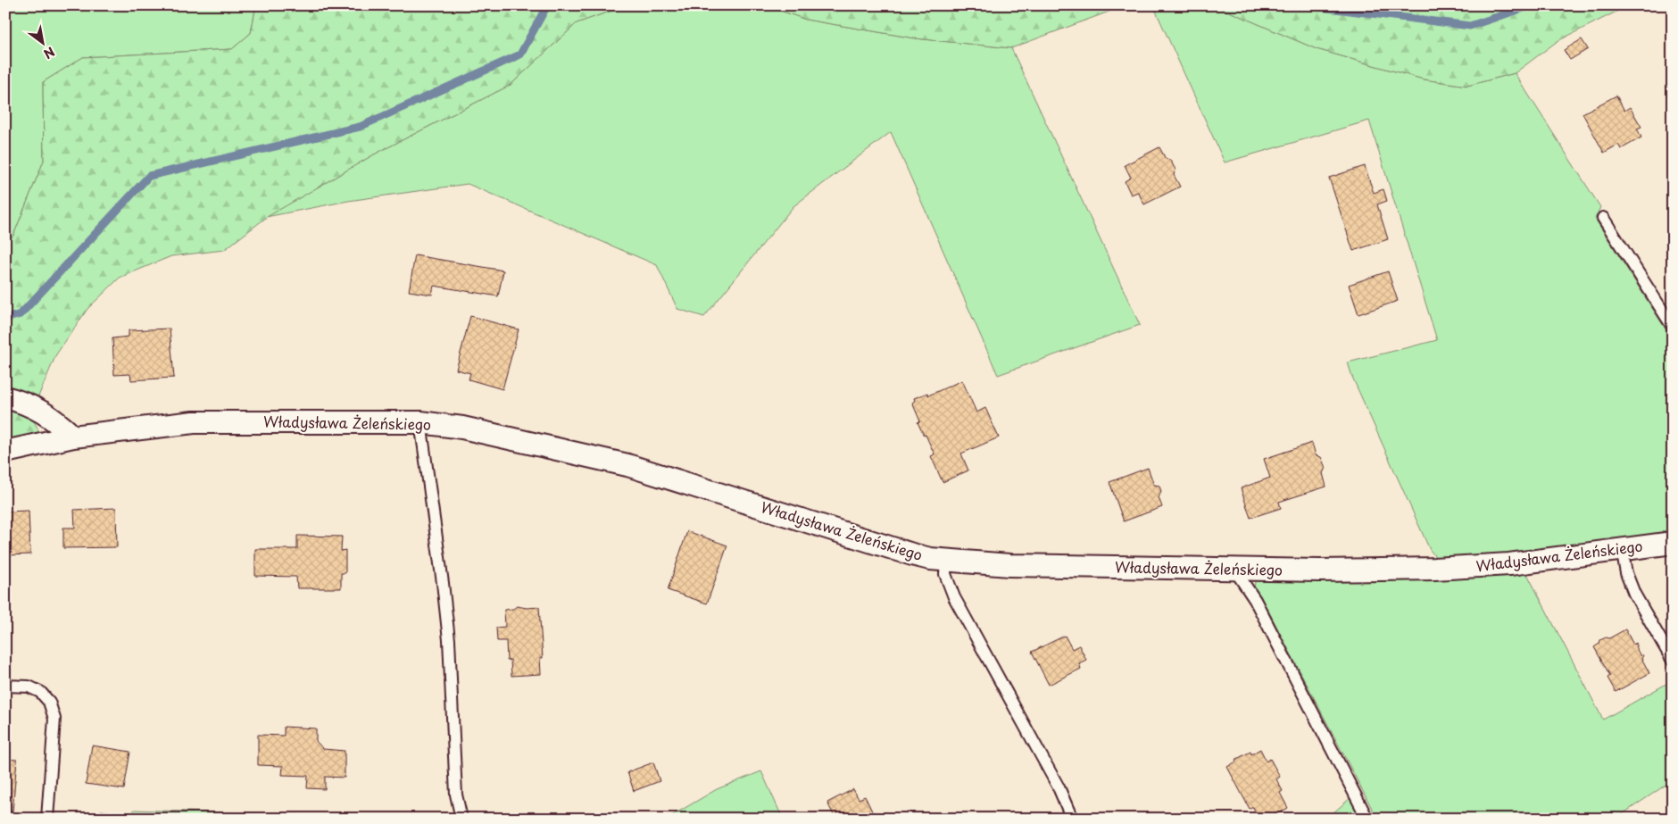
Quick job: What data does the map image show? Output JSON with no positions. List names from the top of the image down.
{
  "streets": {
    "street": ["Władysława Żeleńskiego"]
  },
  "north": "bottom right"
}
